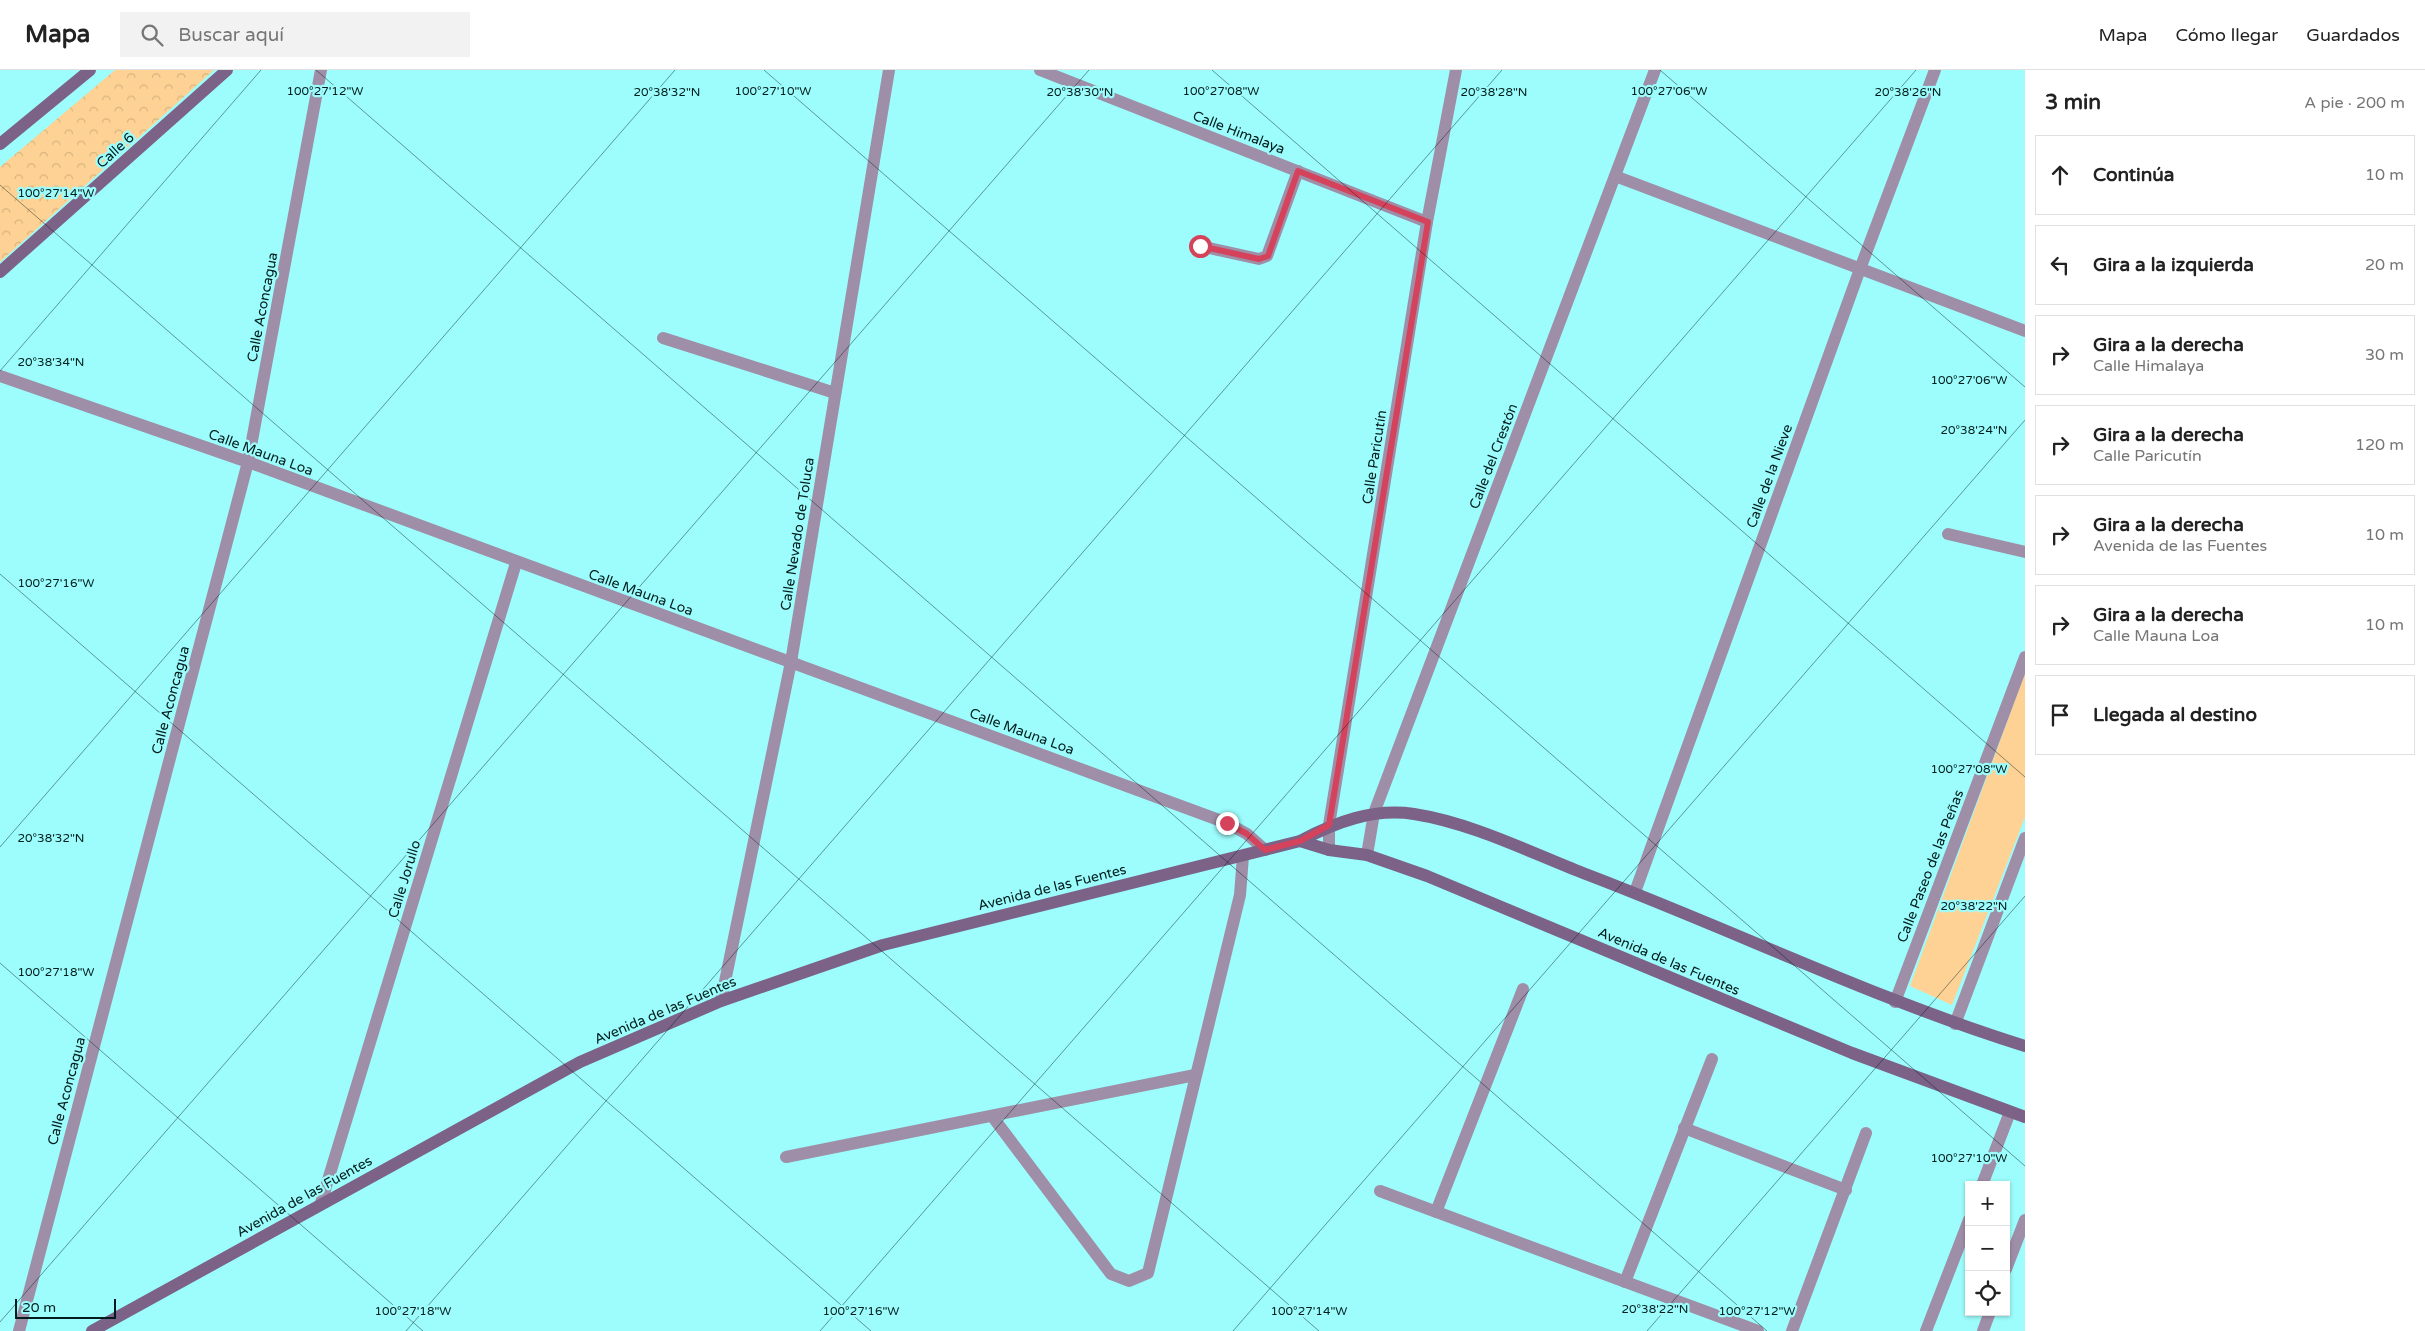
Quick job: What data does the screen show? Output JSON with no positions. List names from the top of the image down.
{
  "streets": {
    "main road": ["Calle 6", "Avenida de las Fuentes"],
    "street": [
      "Calle Himalaya",
      "Calle Aconcagua",
      "Calle Mauna Loa",
      "Calle del Crestón",
      "Calle Paricutín",
      "Calle de la Nieve",
      "Calle Nevado de Toluca",
      "Calle Paseo de las Peñas",
      "Calle Jorullo"
    ]
  },
  "crossings": [
    ["Calle Himalaya", "Calle Paricutín"],
    ["Calle Aconcagua", "Calle Mauna Loa"],
    ["Calle Mauna Loa", "Calle Nevado de Toluca"],
    ["Calle Mauna Loa", "Calle Jorullo"],
    ["Calle Mauna Loa", "Avenida de las Fuentes"],
    ["Calle del Crestón", "Avenida de las Fuentes"],
    ["Calle Paricutín", "Avenida de las Fuentes"],
    ["Calle de la Nieve", "Avenida de las Fuentes"],
    ["Calle Nevado de Toluca", "Avenida de las Fuentes"],
    ["Calle Paseo de las Peñas", "Avenida de las Fuentes"],
    ["Calle Jorullo", "Avenida de las Fuentes"]
  ],
  "scale_bar": "20 m",
  "page": {
    "header": "Mapa",
    "search": "Buscar aquí",
    "nav": ["Mapa", "Cómo llegar", "Guardados"],
    "heading": ["3 min", "A pie · 200 m"],
    "list": [
      ["Continúa", "10 m"],
      ["Gira a la izquierda", "20 m"],
      ["Gira a la derecha", "Calle Himalaya", "30 m"],
      ["Gira a la derecha", "Calle Paricutín", "120 m"],
      ["Gira a la derecha", "Avenida de las Fuentes", "10 m"],
      ["Gira a la derecha", "Calle Mauna Loa", "10 m"],
      "Llegada al destino"
    ],
    "map_buttons": ["+", "−"],
    "scale": "20 m"
  },
  "coordinates": [
    "100°27'12\"W",
    "100°27'10\"W",
    "100°27'08\"W",
    "100°27'06\"W",
    "20°38'32\"N",
    "20°38'30\"N",
    "20°38'28\"N",
    "20°38'26\"N",
    "100°27'14\"W",
    "20°38'34\"N",
    "20°38'24\"N",
    "100°27'16\"W",
    "20°38'22\"N",
    "100°27'18\"W"
  ]
}
